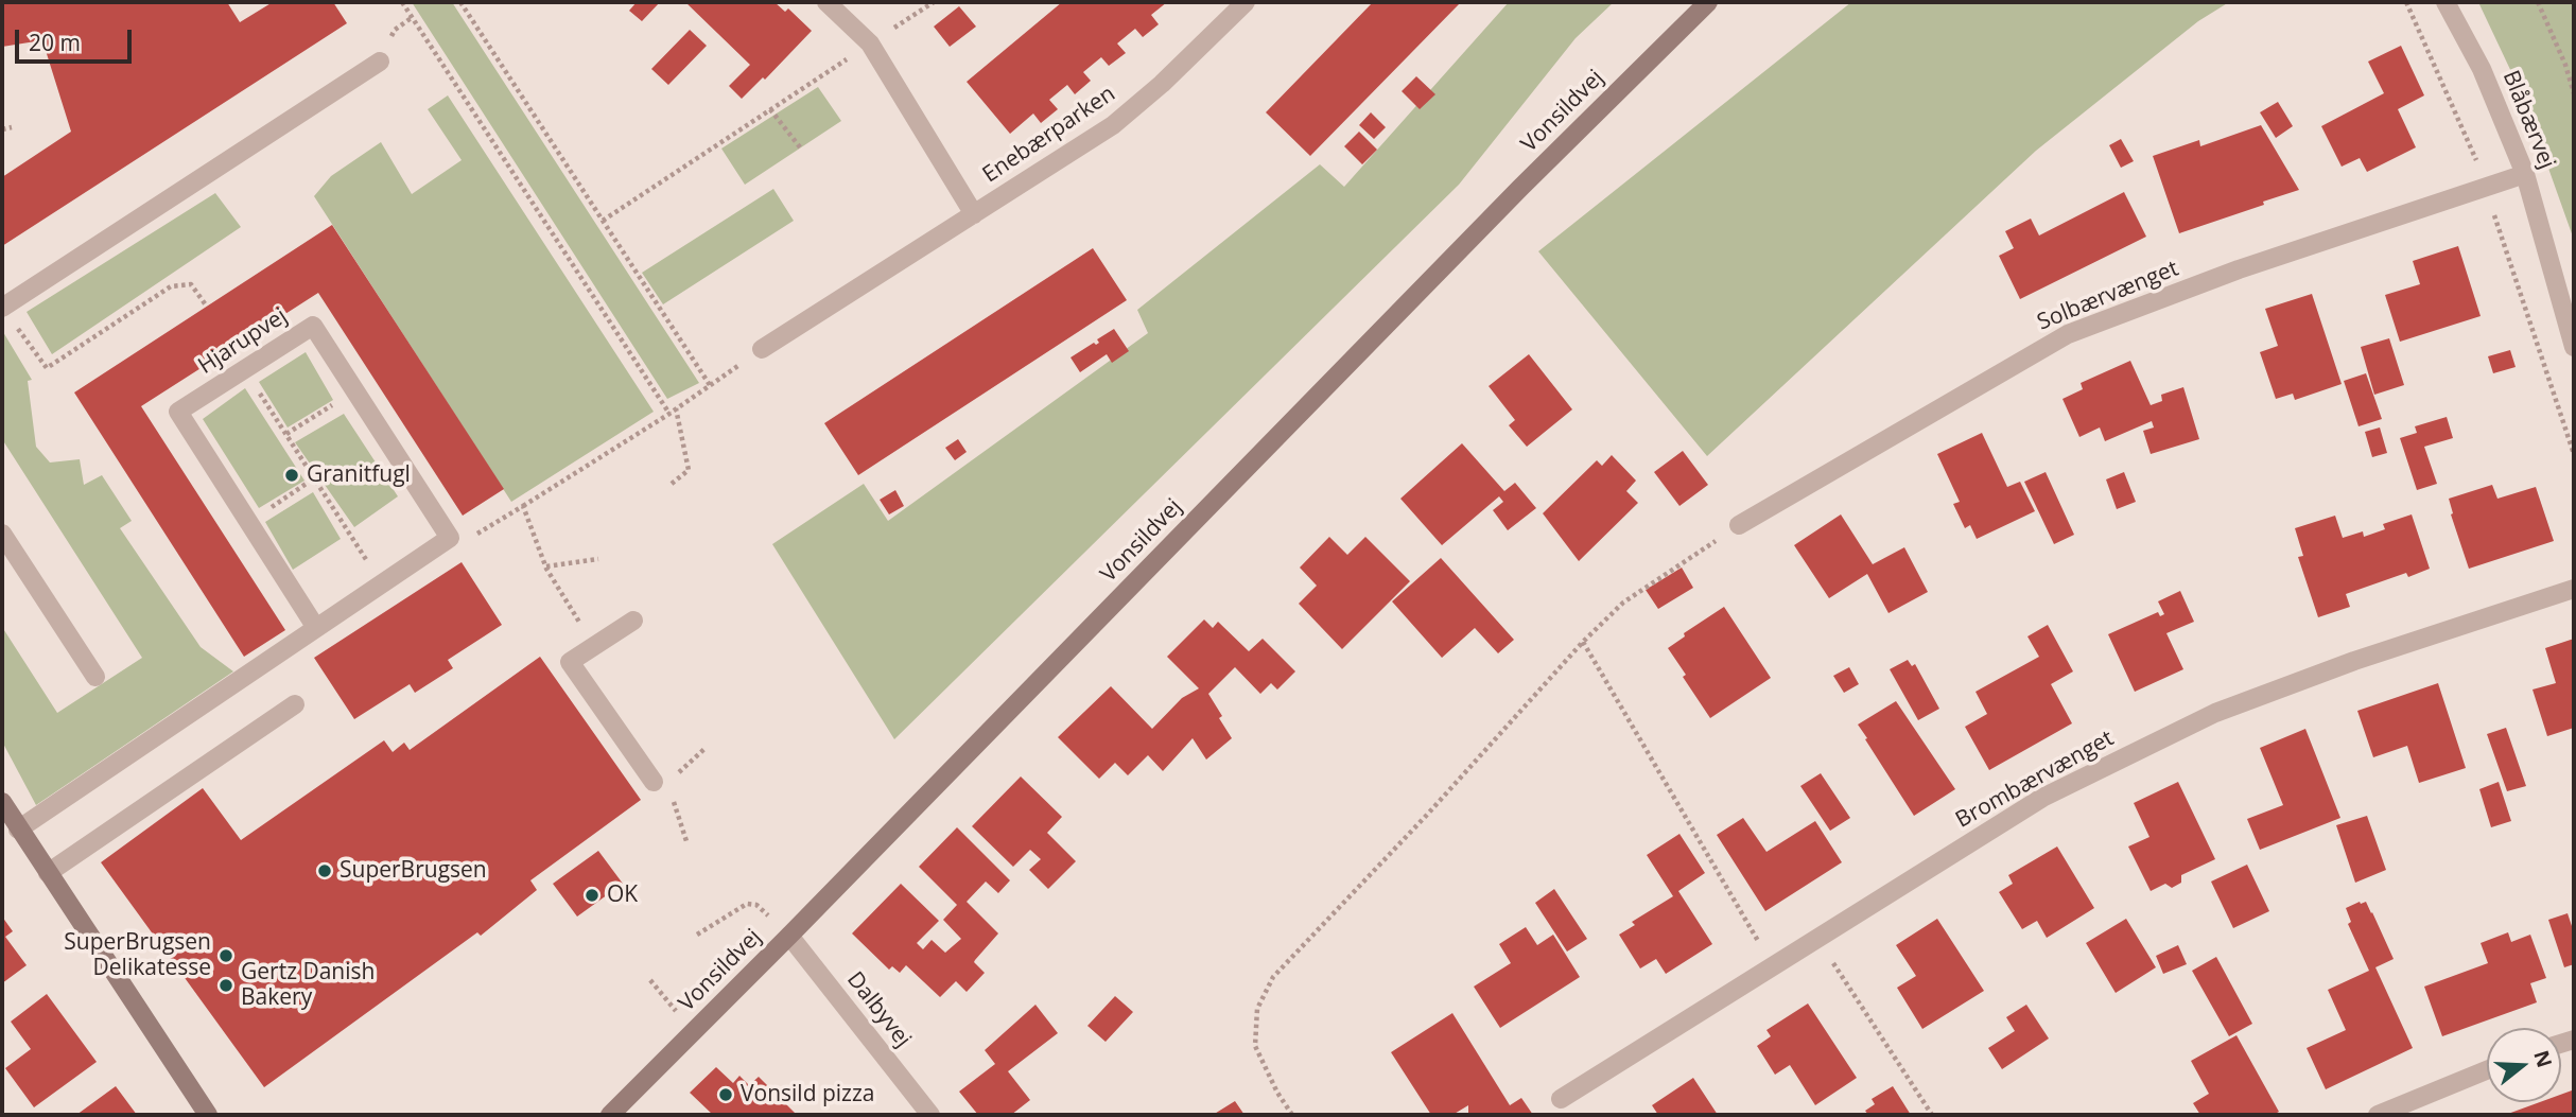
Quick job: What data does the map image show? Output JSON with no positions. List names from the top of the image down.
{
  "streets": {
    "main road": ["Vonsildvej"],
    "street": [
      "Blåbærvej",
      "Enebærparken",
      "Solbærvænget",
      "Hjarupvej",
      "Brombærvænget",
      "Dalbyvej"
    ]
  },
  "crossings": [
    ["Vonsildvej", "Dalbyvej"],
    ["Blåbærvej", "Solbærvænget"]
  ],
  "places": [
    "Granitfugl",
    "SuperBrugsen",
    "OK",
    "SuperBrugsen Delikatesse",
    "Gertz Danish Bakery",
    "Vonsild pizza"
  ],
  "scale_bar": "20 m",
  "north": "right"
}
